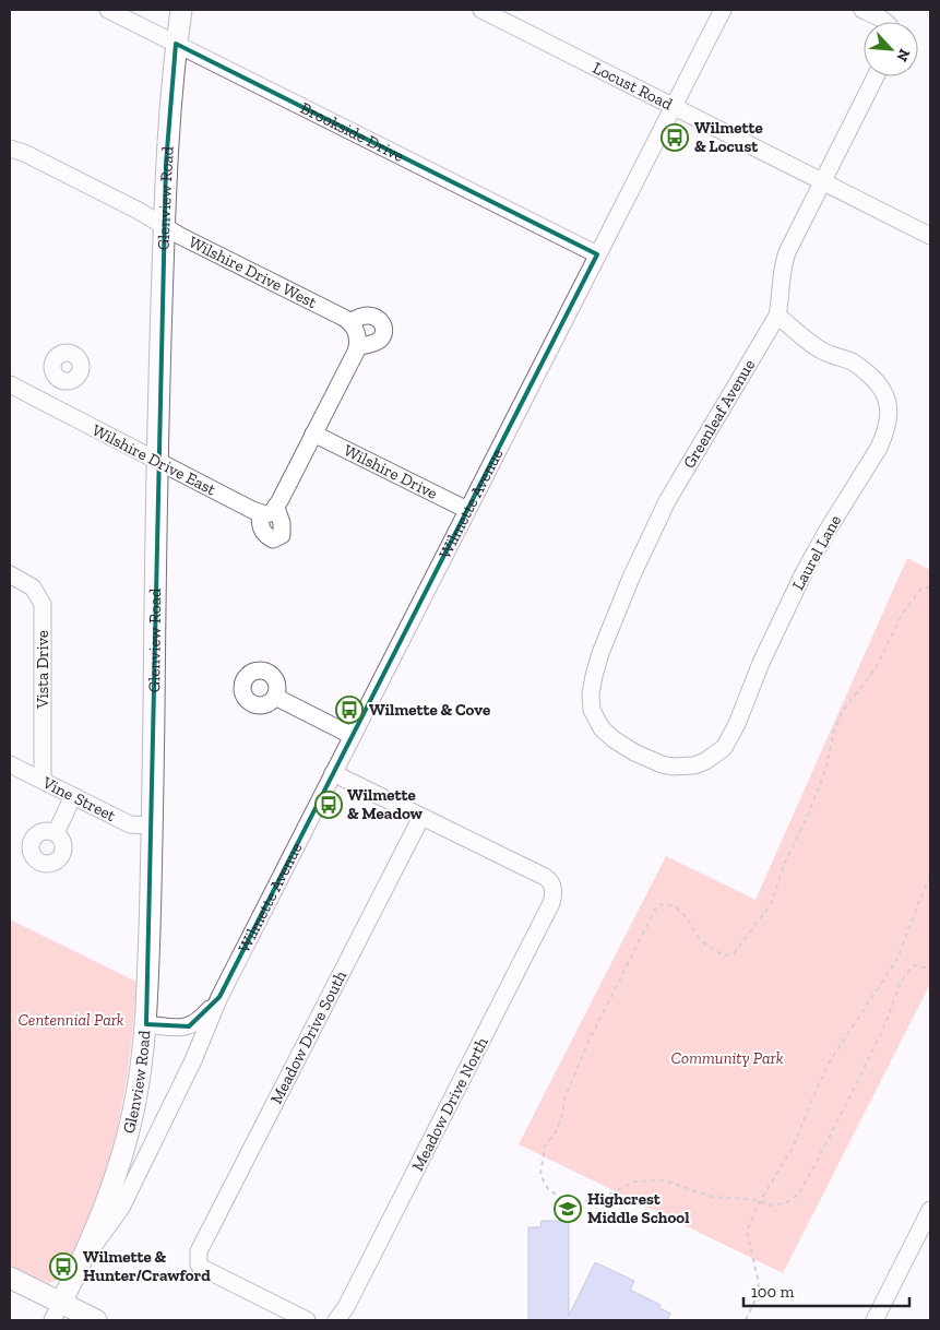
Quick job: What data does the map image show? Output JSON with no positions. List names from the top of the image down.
{
  "streets": {
    "main road": ["Glenview Road", "Wilmette Avenue"],
    "street": [
      "Locust Road",
      "Brookside Drive",
      "Wilshire Drive West",
      "Greenleaf Avenue",
      "Wilshire Drive East",
      "Wilshire Drive",
      "Laurel Lane",
      "Vista Drive",
      "Vine Street",
      "Meadow Drive South",
      "Meadow Drive North"
    ]
  },
  "crossings": [
    ["Locust Road", "Greenleaf Avenue"],
    ["Locust Road", "Wilmette Avenue"],
    ["Brookside Drive", "Glenview Road"],
    ["Brookside Drive", "Wilmette Avenue"],
    ["Glenview Road", "Wilshire Drive West"],
    ["Glenview Road", "Wilshire Drive East"],
    ["Glenview Road", "Wilmette Avenue"],
    ["Glenview Road", "Vine Street"],
    ["Greenleaf Avenue", "Laurel Lane"],
    ["Wilshire Drive", "Wilmette Avenue"],
    ["Vista Drive", "Vine Street"],
    ["Meadow Drive South", "Meadow Drive North"]
  ],
  "parks": ["Centennial Park", "Community Park"],
  "places": {
    "bus stop": [
      "Wilmette & Locust",
      "Wilmette & Cove",
      "Wilmette & Meadow",
      "Wilmette & Hunter/Crawford"
    ],
    "school or university": ["Highcrest Middle School"]
  },
  "scale_bar": "100 m",
  "north": "bottom right"
}
